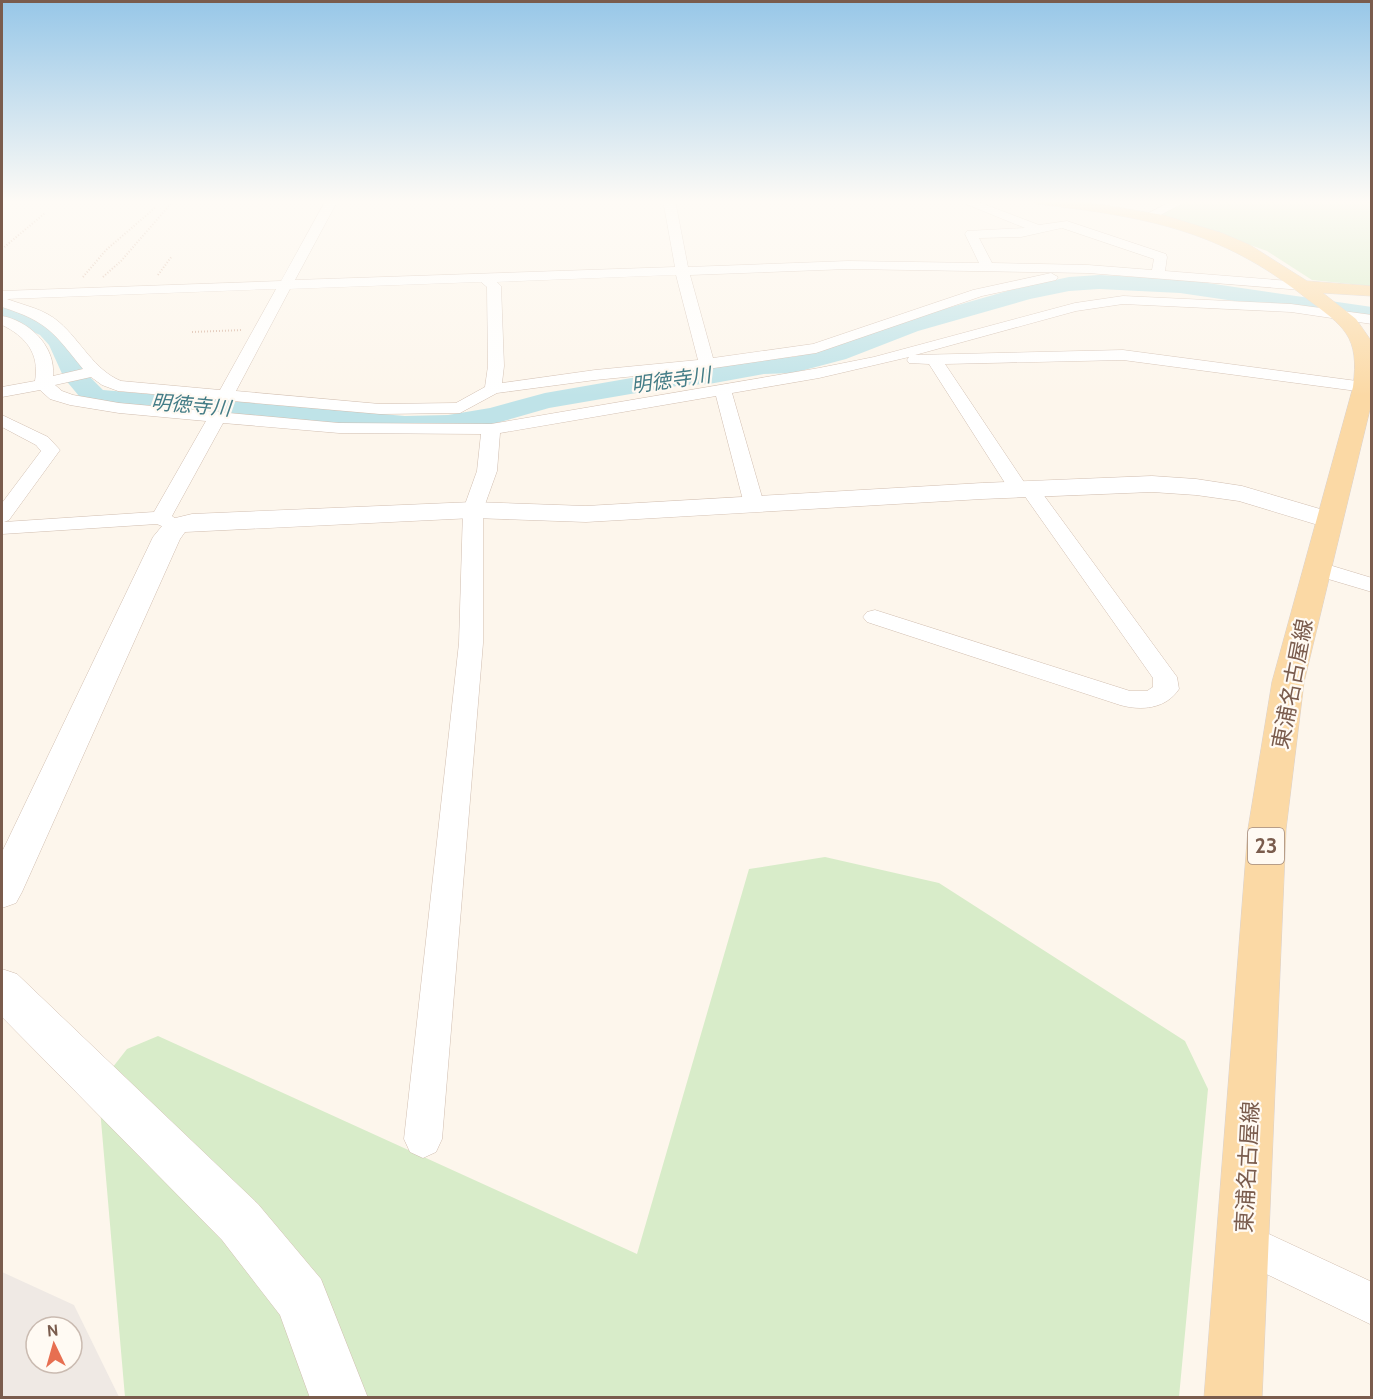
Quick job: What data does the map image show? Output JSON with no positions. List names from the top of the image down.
{
  "streets": {
    "main road": ["東浦名古屋線", "23"]
  },
  "water": ["明徳寺川"],
  "north": "top"
}
